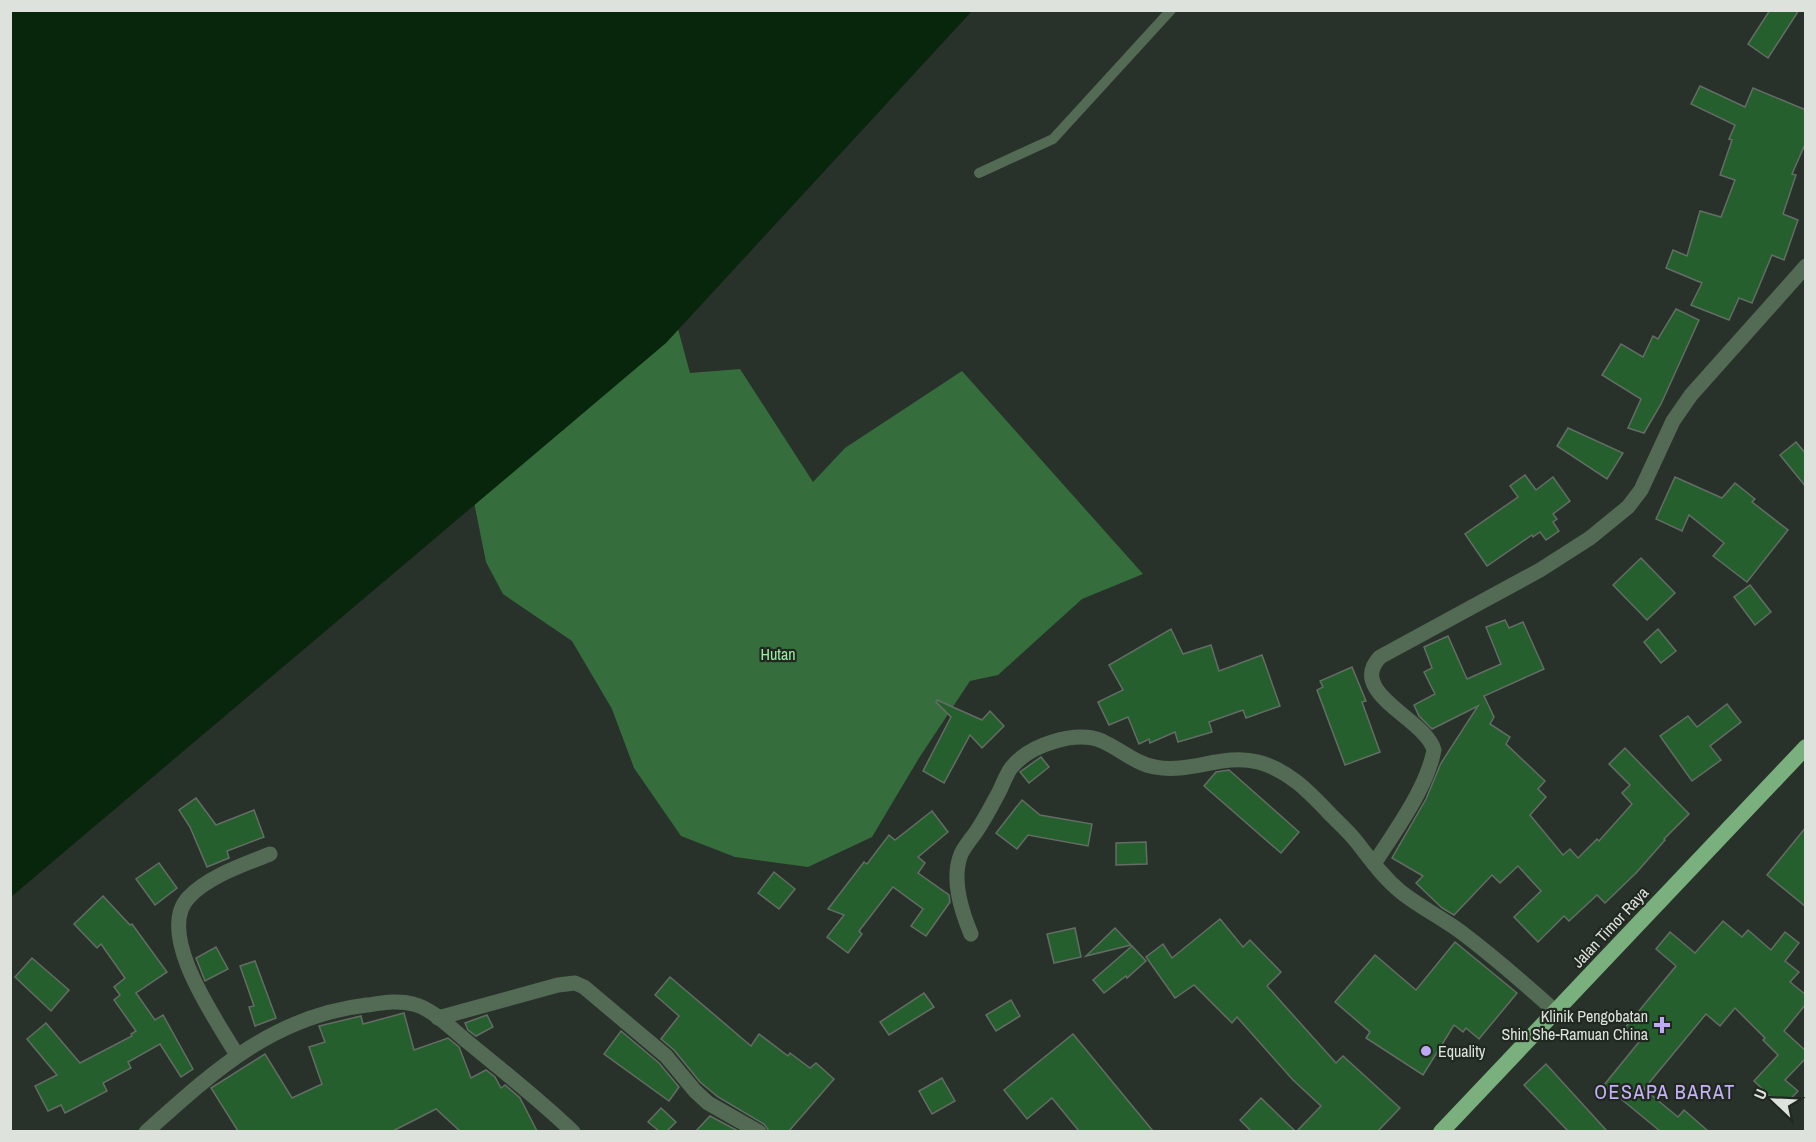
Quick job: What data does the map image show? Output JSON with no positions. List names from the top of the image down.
{
  "streets": {
    "highway": ["Jalan Timor Raya"]
  },
  "districts": ["OESAPA BARAT"],
  "parks": ["Hutan"],
  "places": {
    "health": ["Klinik Pengobatan Shin She-Ramuan China"],
    "other": ["Equality"]
  },
  "north": "top left"
}
